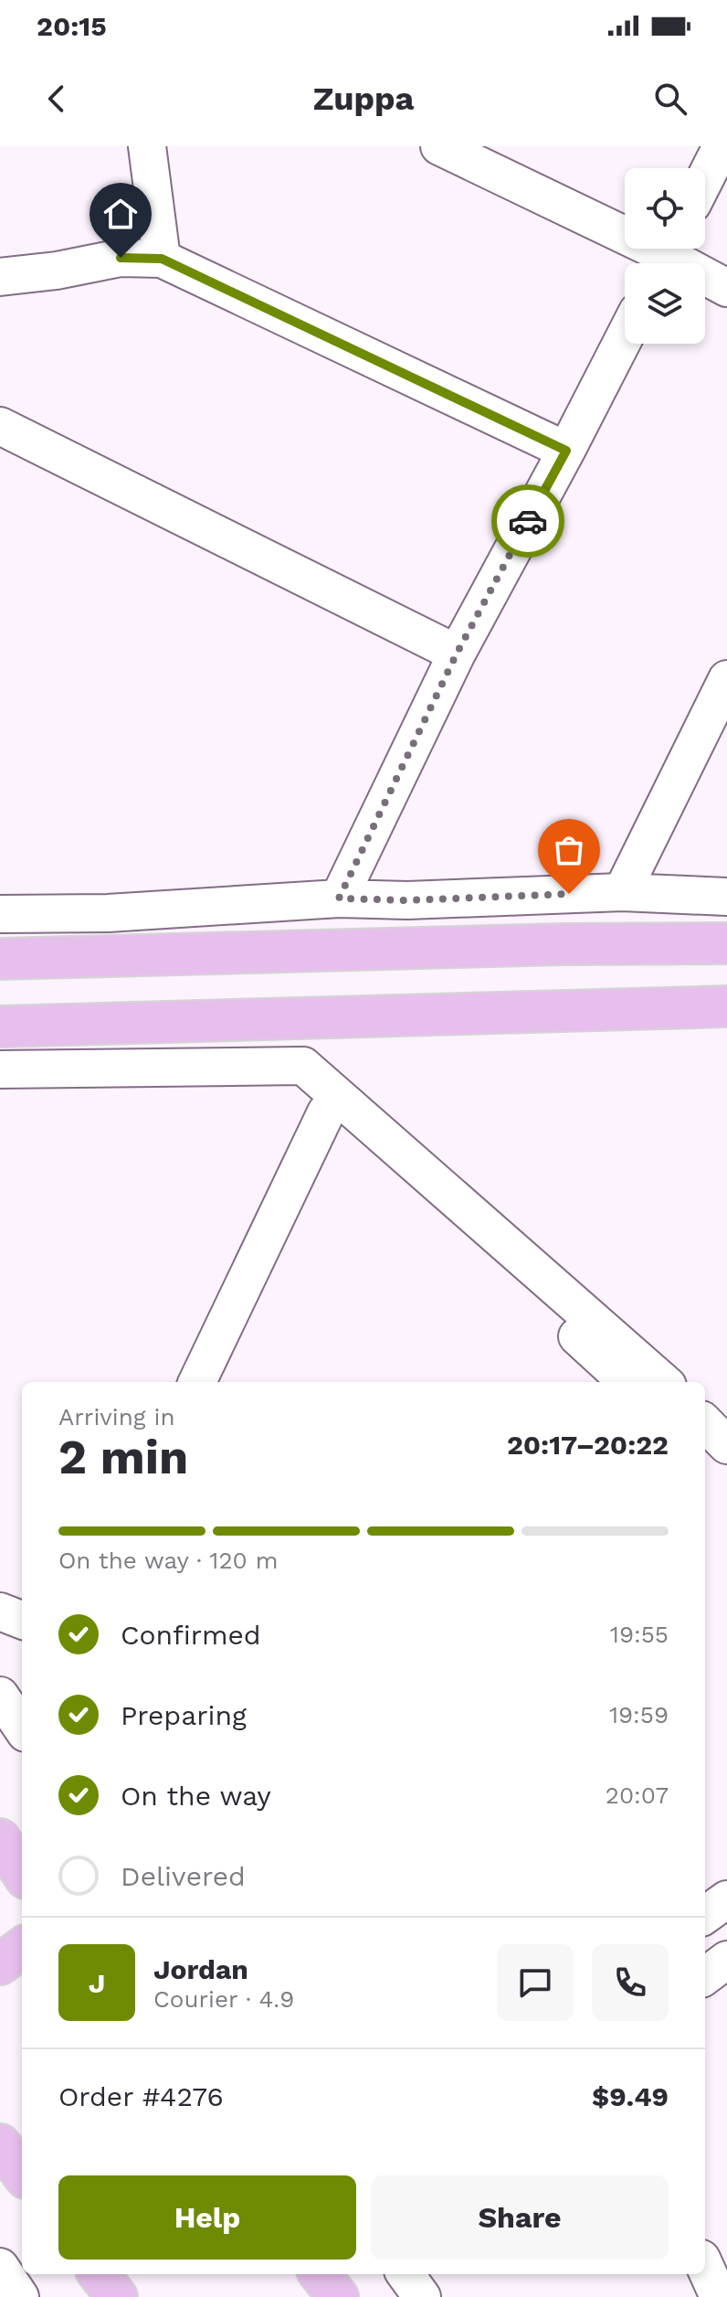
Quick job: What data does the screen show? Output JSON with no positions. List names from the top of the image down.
{
  "page": {
    "status": "20:15",
    "header": "Zuppa",
    "heading": ["2 min", "Arriving in", "20:17–20:22"],
    "panel": [
      "Jordan",
      "Courier · 4.9",
      "Order #4276",
      "$9.49"
    ],
    "bar": "On the way · 120 m",
    "list": [
      ["Confirmed", "19:55"],
      ["Preparing", "19:59"],
      ["On the way", "20:07"],
      "Delivered"
    ],
    "round": "J",
    "buttons": ["Help", "Share"]
  }
}
